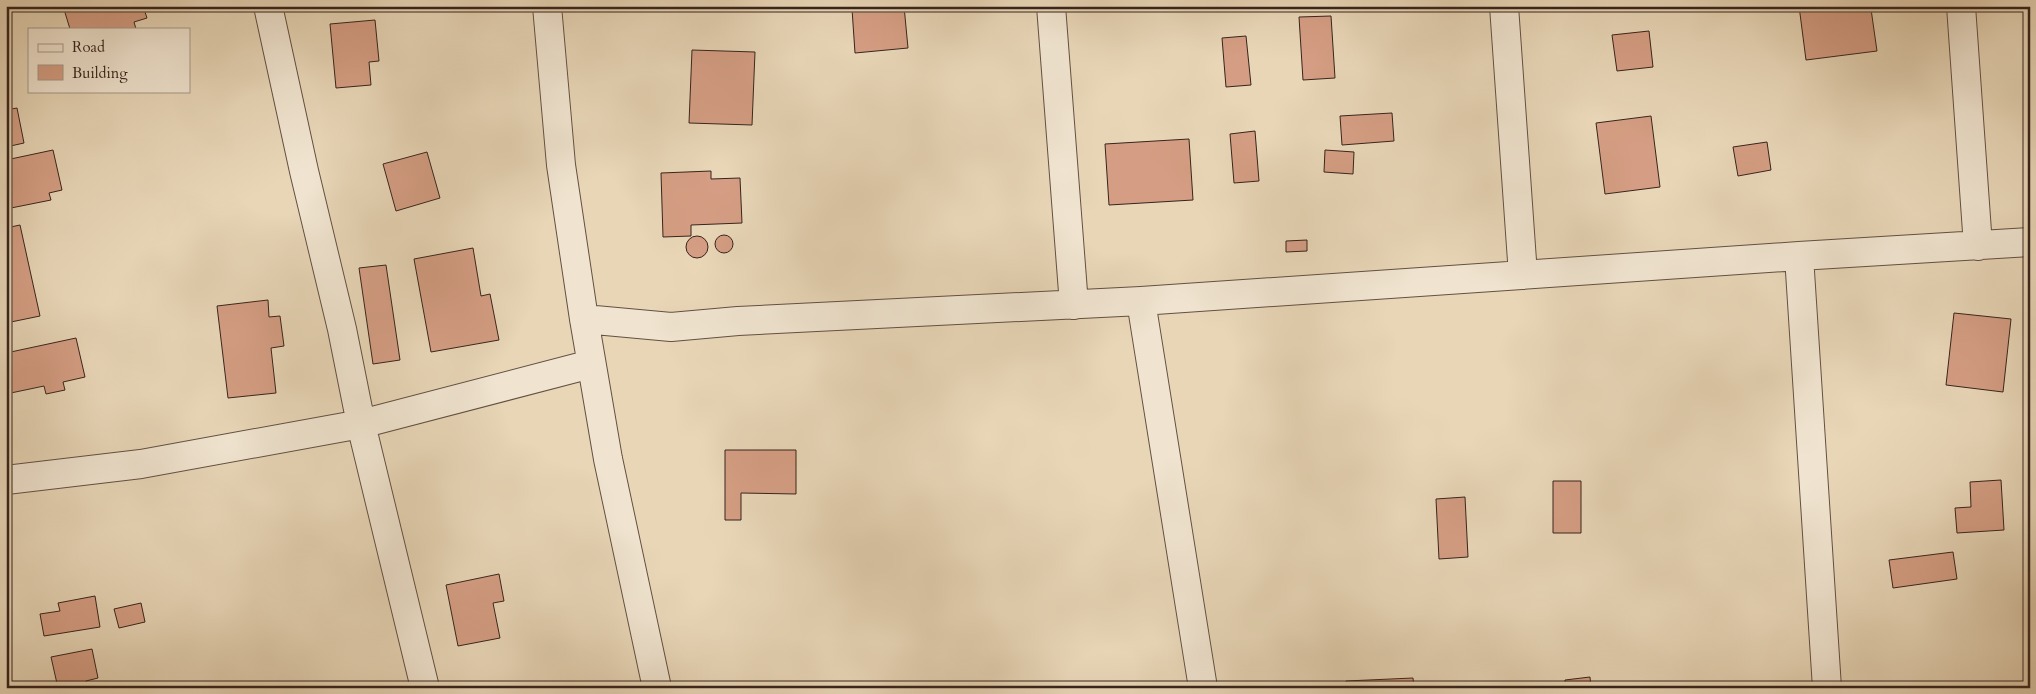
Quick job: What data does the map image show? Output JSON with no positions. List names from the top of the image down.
{
  "legend": ["Road", "Building"]
}
